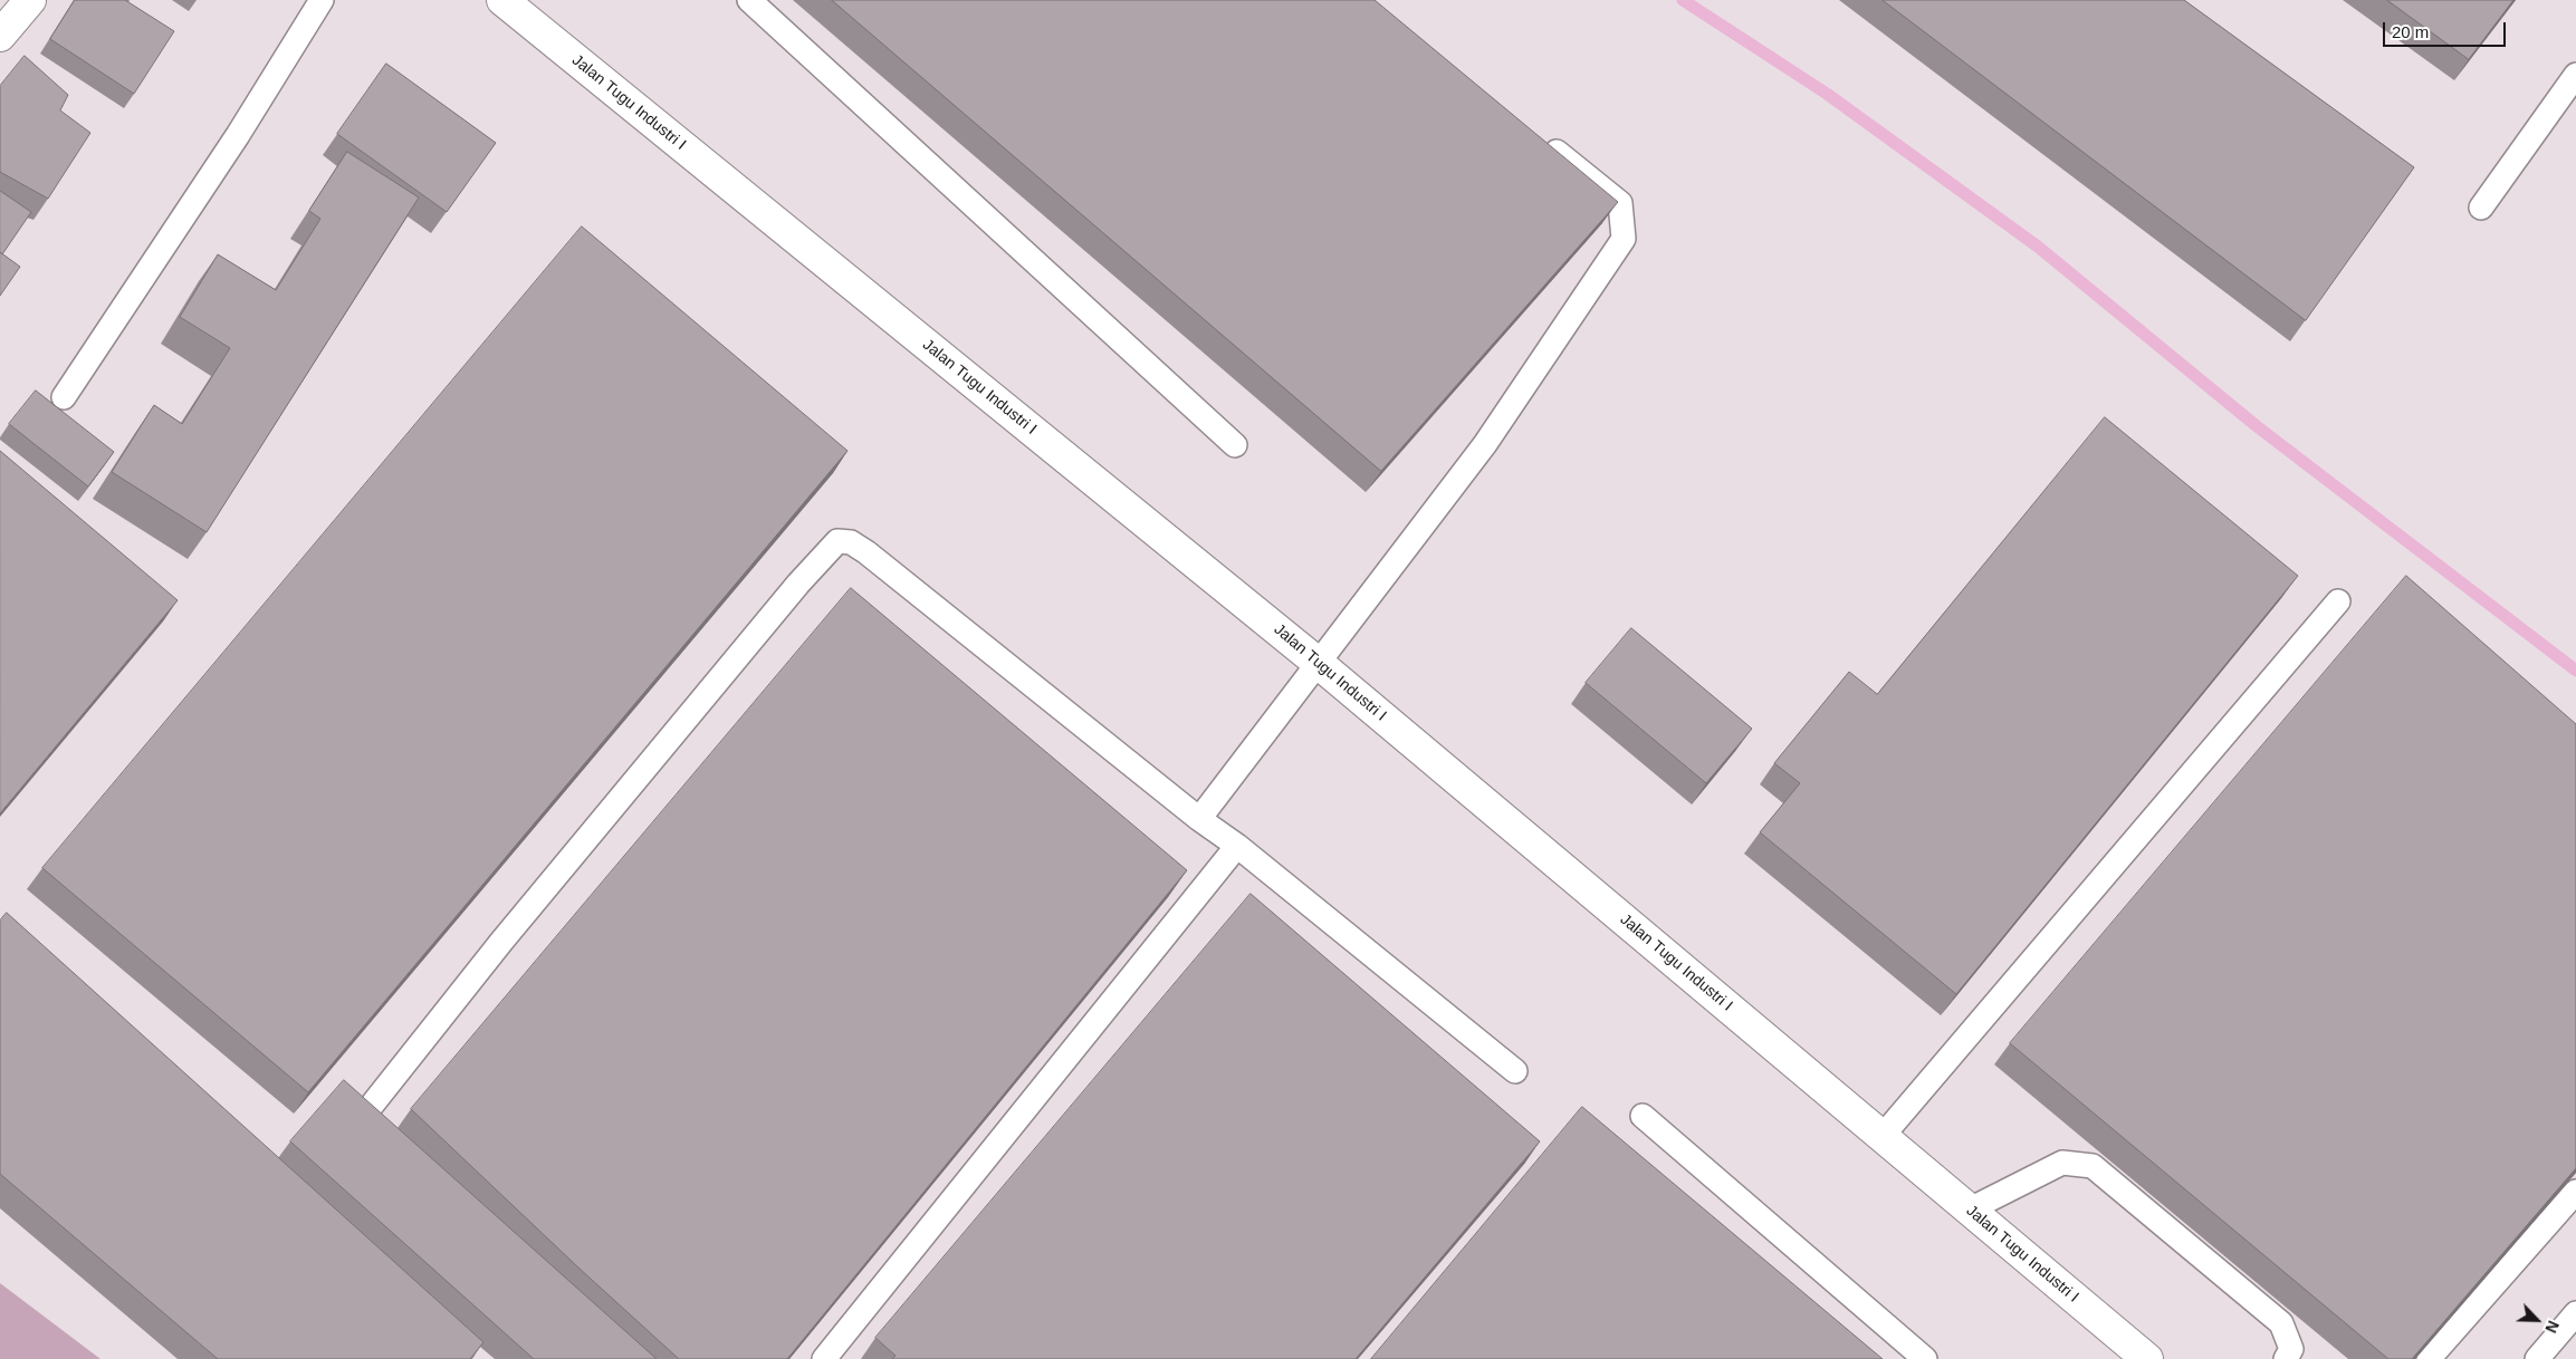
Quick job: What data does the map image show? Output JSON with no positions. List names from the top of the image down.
{
  "streets": {
    "street": ["Jalan Tugu Industri I"]
  },
  "scale_bar": "20 m",
  "north": "bottom right"
}
